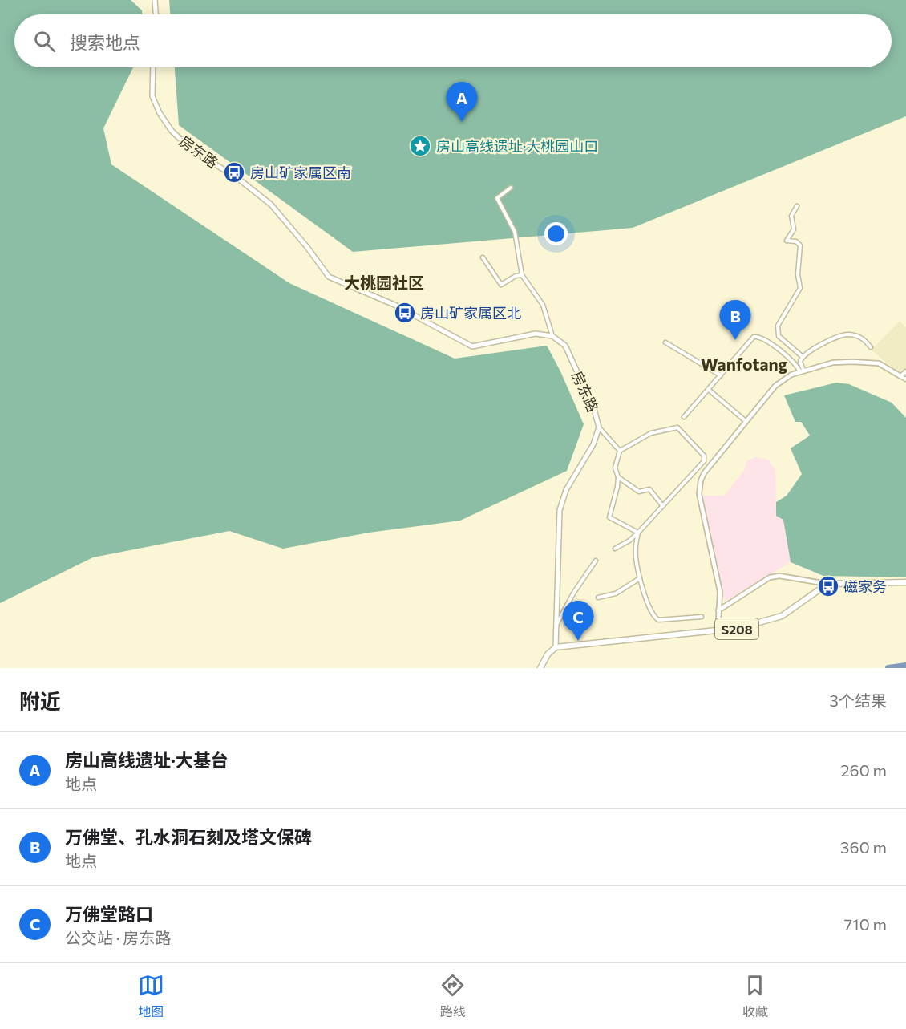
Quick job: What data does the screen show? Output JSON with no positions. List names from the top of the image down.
{
  "streets": {
    "main road": ["房东路", "S208"]
  },
  "crossings": [
    ["房东路", "S208"]
  ],
  "districts": ["大桃园社区", "Wanfotang"],
  "places": {
    "place": ["房山高线遗址·大桃园山口"],
    "bus stop": ["房山矿家属区南", "房山矿家属区北", "磁家务"]
  },
  "page": {
    "search": "搜索地点",
    "pins": ["A", "B", "C"],
    "heading": ["附近", "3个结果"],
    "list": [
      {
        "mark": "A",
        "name": "房山高线遗址·大基台",
        "note": "地点",
        "value": "260 m"
      },
      {
        "mark": "B",
        "name": "万佛堂、孔水洞石刻及塔文保碑",
        "note": "地点",
        "value": "360 m"
      },
      {
        "mark": "C",
        "name": "万佛堂路口",
        "note": "公交站 · 房东路",
        "value": "710 m"
      }
    ],
    "nav": ["地图", "路线", "收藏"]
  }
}
